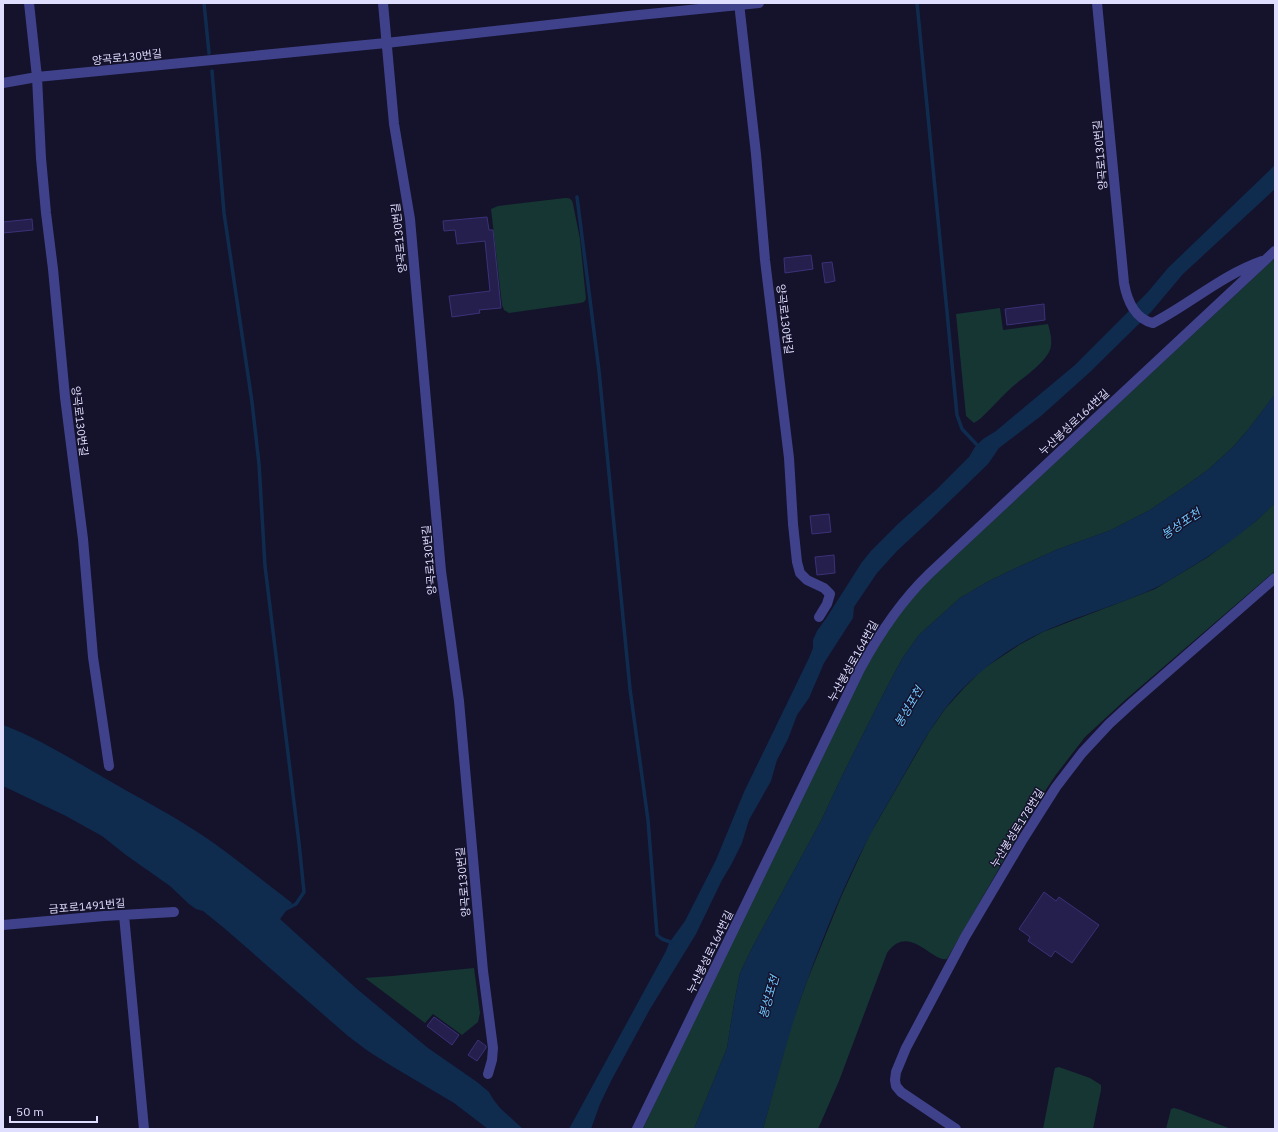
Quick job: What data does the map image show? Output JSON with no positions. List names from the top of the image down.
{
  "streets": {
    "lane": [
      "양곡로130번길",
      "누산봉성로164번길",
      "누산봉성로178번길",
      "금포로1491번길"
    ]
  },
  "crossings": [
    ["양곡로130번길", "누산봉성로164번길"]
  ],
  "water": ["봉성포천"],
  "scale_bar": "50 m"
}
